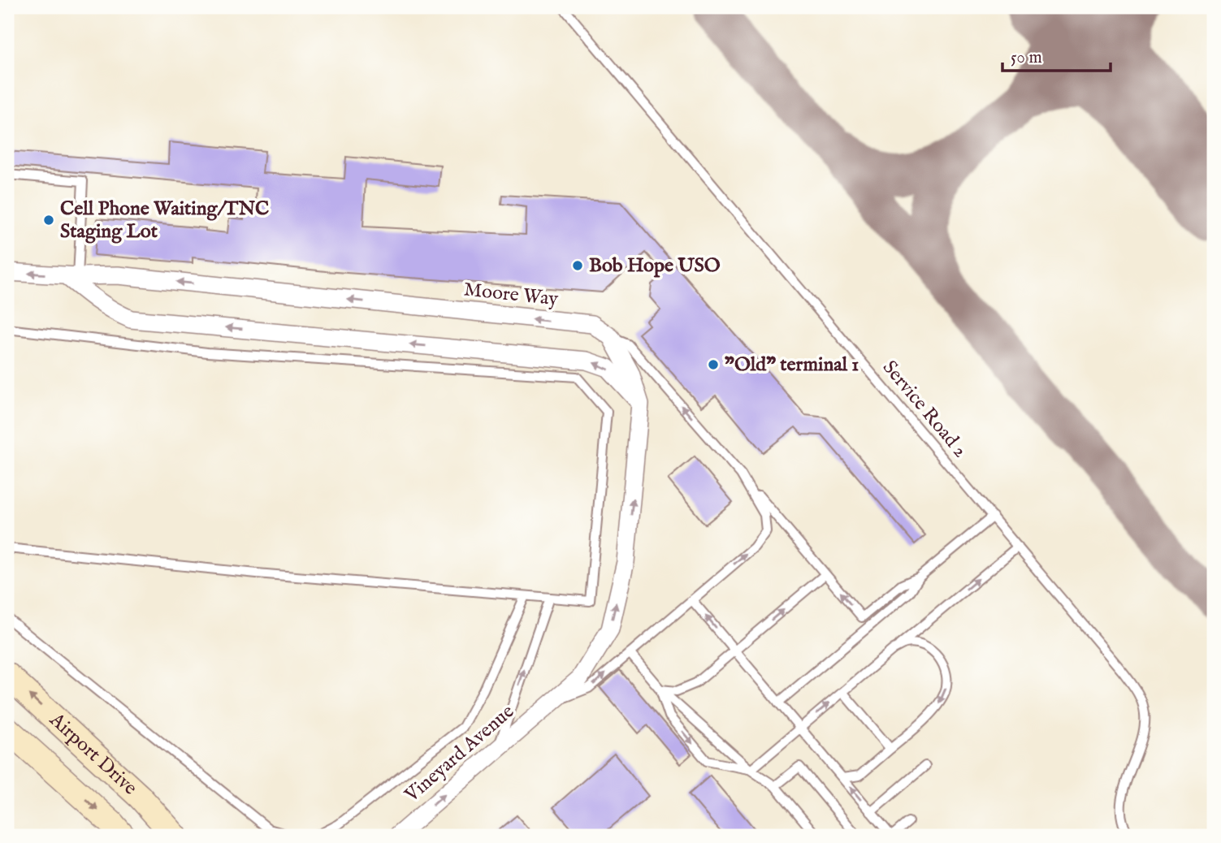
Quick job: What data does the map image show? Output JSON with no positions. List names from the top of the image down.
{
  "streets": {
    "main road": ["Airport Drive"],
    "street": ["Moore Way", "Vineyard Avenue"],
    "lane": ["Service Road 2"]
  },
  "one_way": ["Vineyard Avenue"],
  "places": ["Cell Phone Waiting/TNC Staging Lot", "Bob Hope USO", "\"Old\" terminal 1"],
  "scale_bar": "50 m"
}
